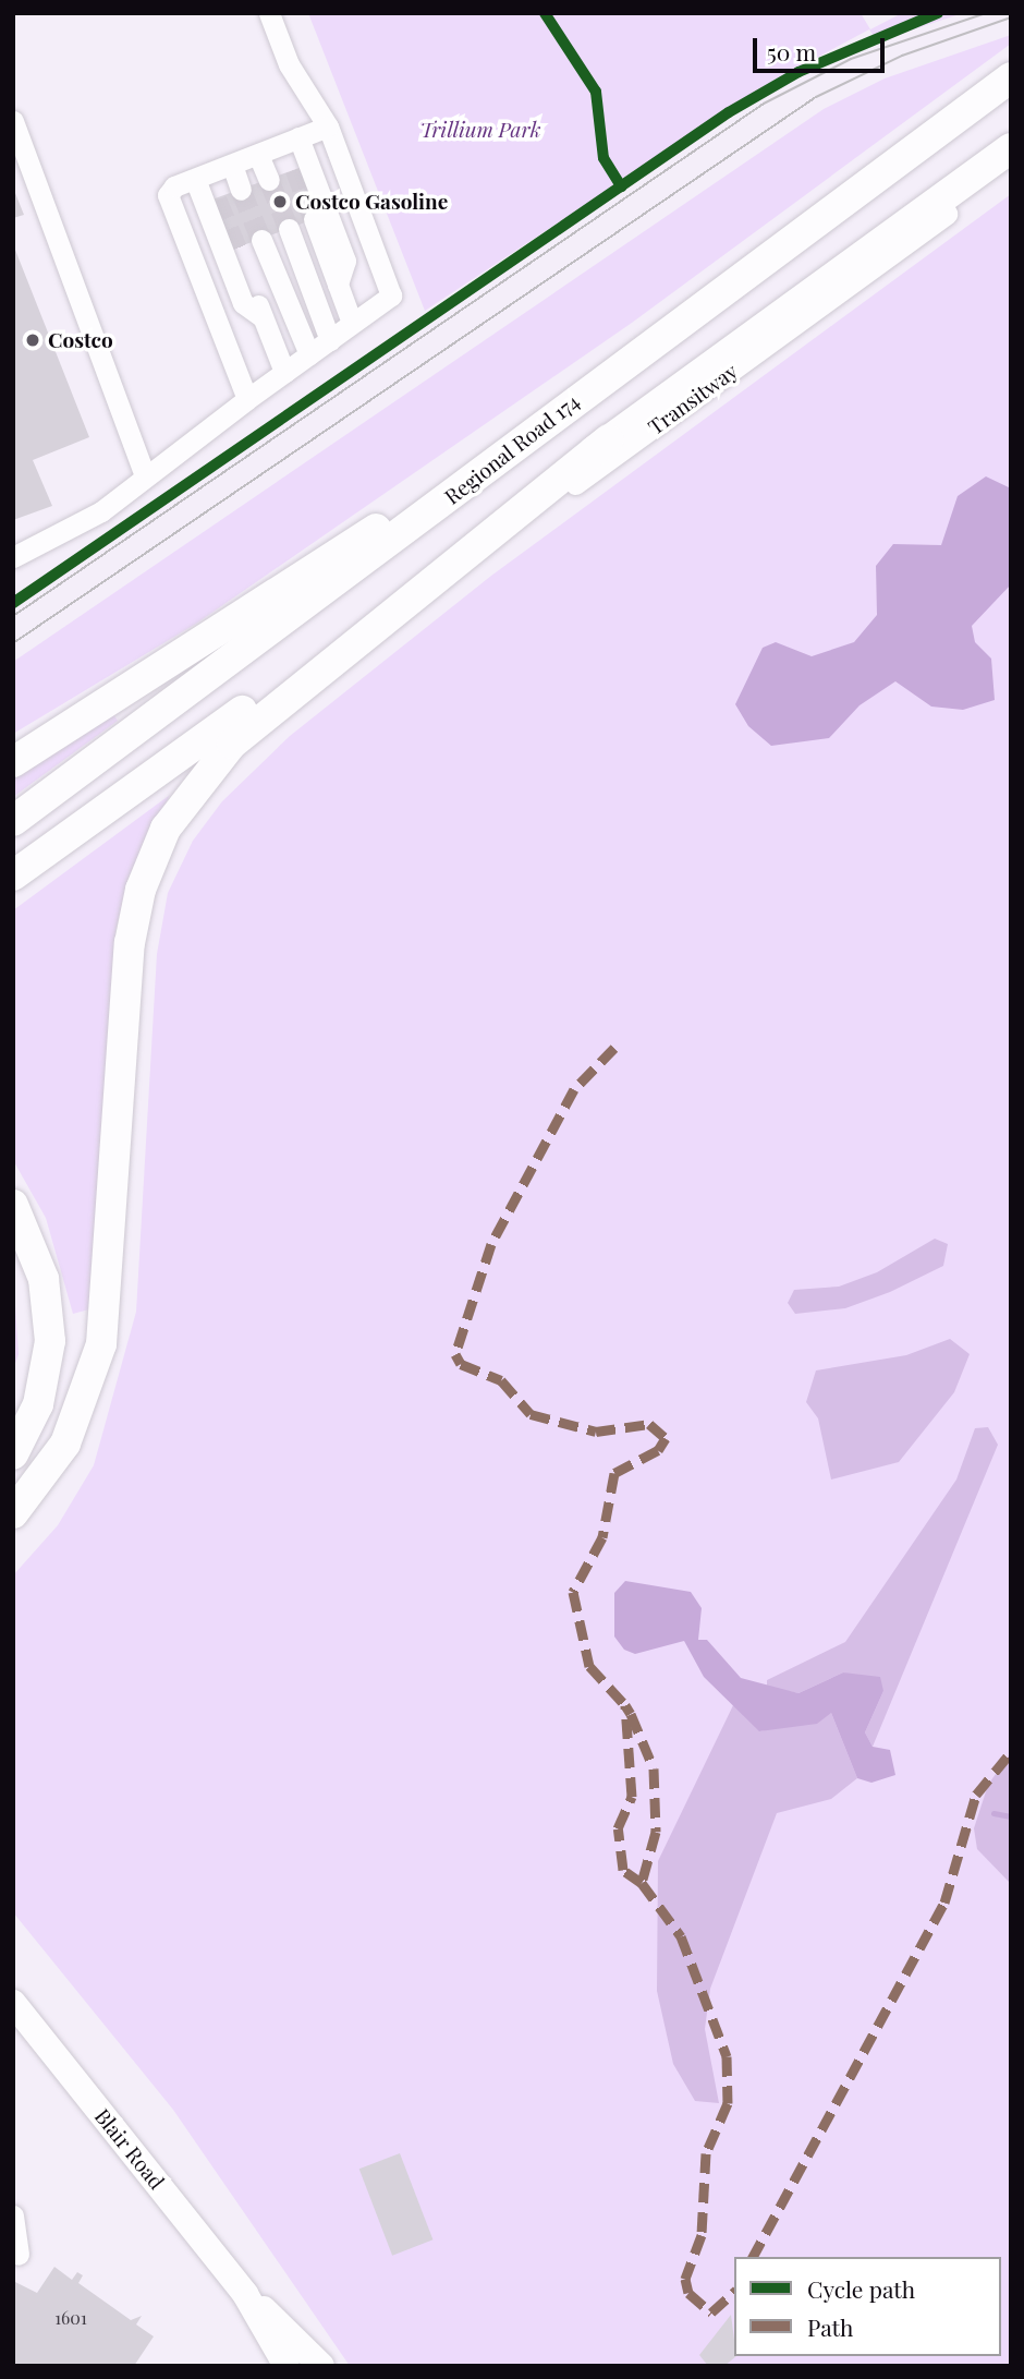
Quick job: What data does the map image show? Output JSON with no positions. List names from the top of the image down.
{
  "streets": {
    "highway": ["Regional Road 174"],
    "main road": ["Blair Road"],
    "lane": ["Transitway"]
  },
  "parks": ["Trillium Park"],
  "places": ["Costco Gasoline", "Costco"],
  "house_numbers": ["1601"],
  "legend": ["Cycle path", "Path"],
  "scale_bar": "50 m"
}
